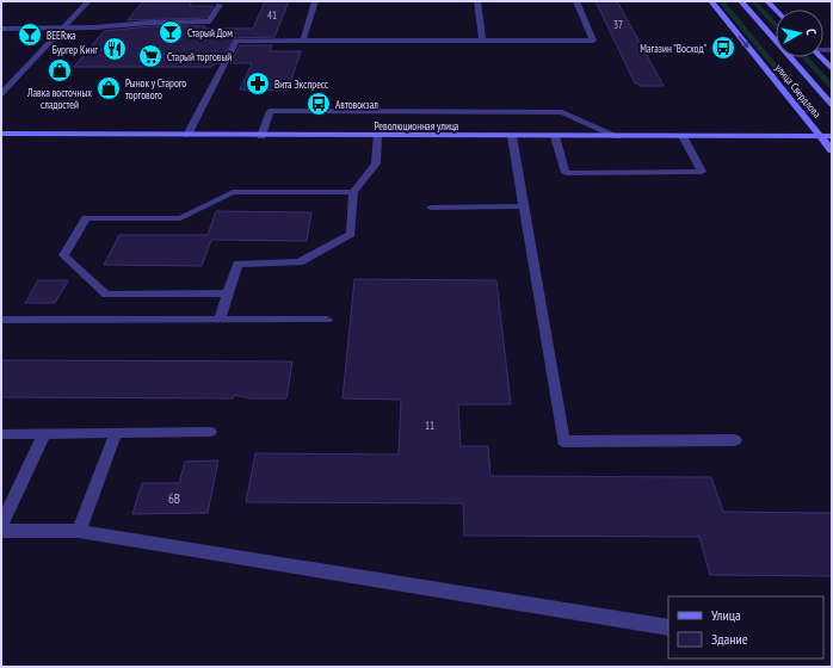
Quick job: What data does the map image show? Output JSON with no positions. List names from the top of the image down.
{
  "streets": {
    "main road": ["улица Свердлова", "Революционная улица"]
  },
  "crossings": [
    ["улица Свердлова", "Революционная улица"]
  ],
  "places": {
    "bar": ["Старый Дом", "BEERжа"],
    "bus stop": ["Магазин \"Восход\"", "Автовокзал"],
    "restaurant": ["Бургер Кинг"],
    "supermarket": ["Старый торговый"],
    "shop": ["Лавка восточных сладостей", "Рынок у Старого торгового"],
    "pharmacy": ["Вита Экспресс"]
  },
  "house_numbers": [
    "41",
    "37",
    "11",
    "6В"
  ],
  "legend": ["Улица", "Здание"],
  "north": "right"
}
